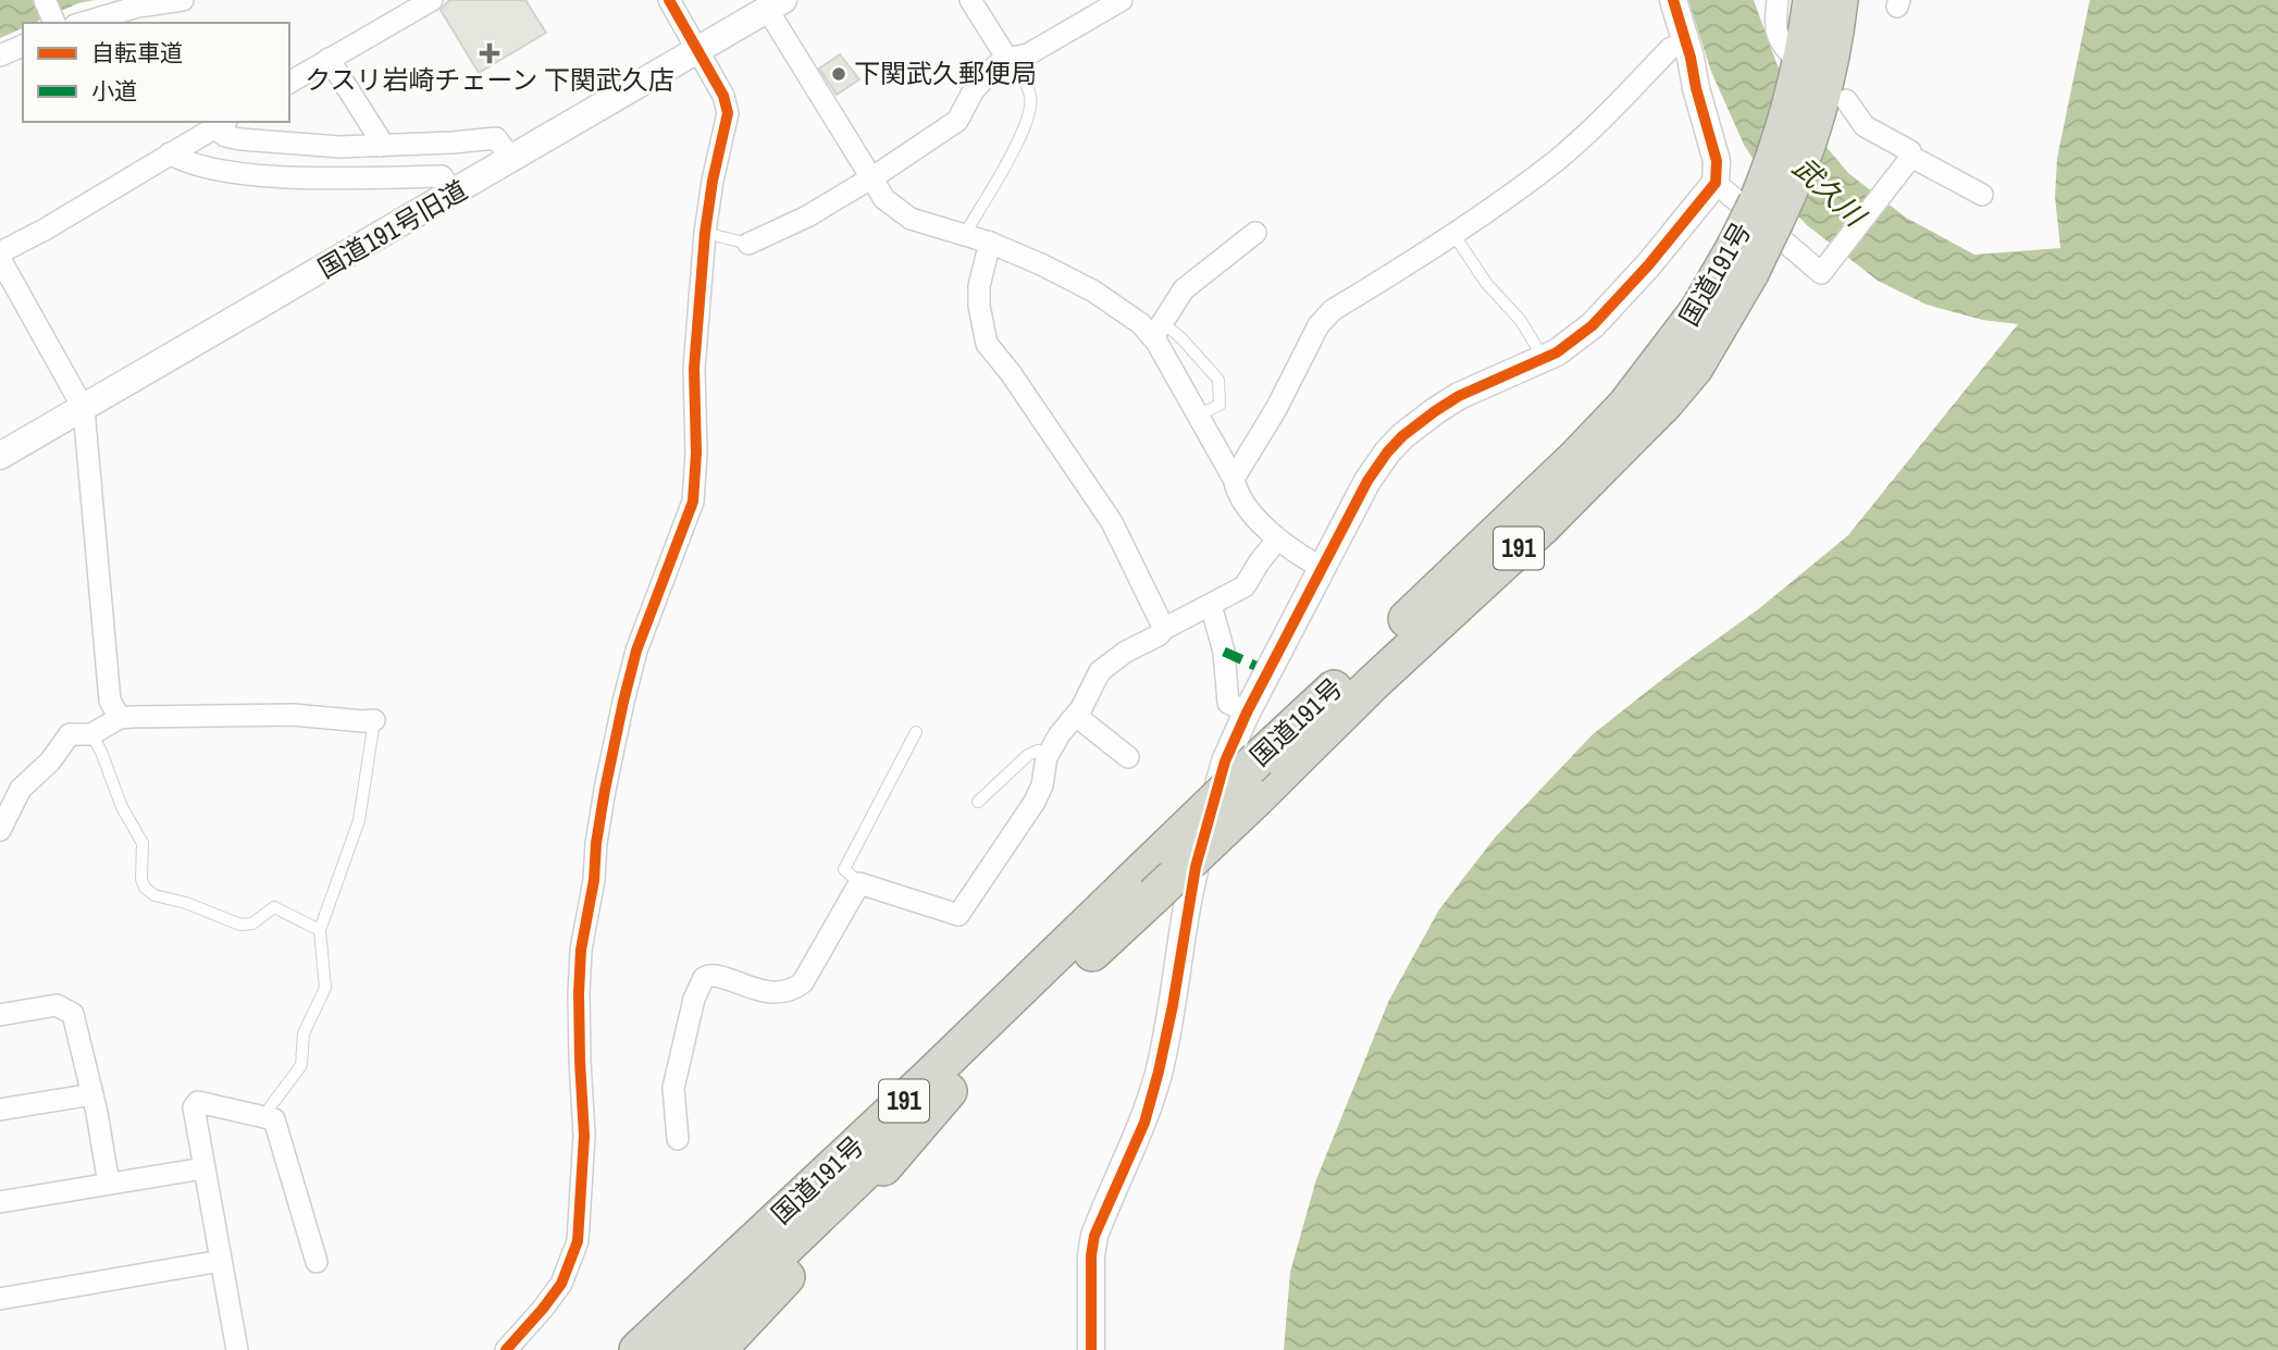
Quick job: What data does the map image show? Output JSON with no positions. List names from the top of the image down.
{
  "streets": {
    "highway": ["国道191号", "191"],
    "street": ["国道191号旧道"]
  },
  "water": ["武久川"],
  "places": {
    "health": ["クスリ岩崎チェーン 下関武久店"],
    "other": ["下関武久郵便局"]
  },
  "legend": ["自転車道", "小道"]
}
